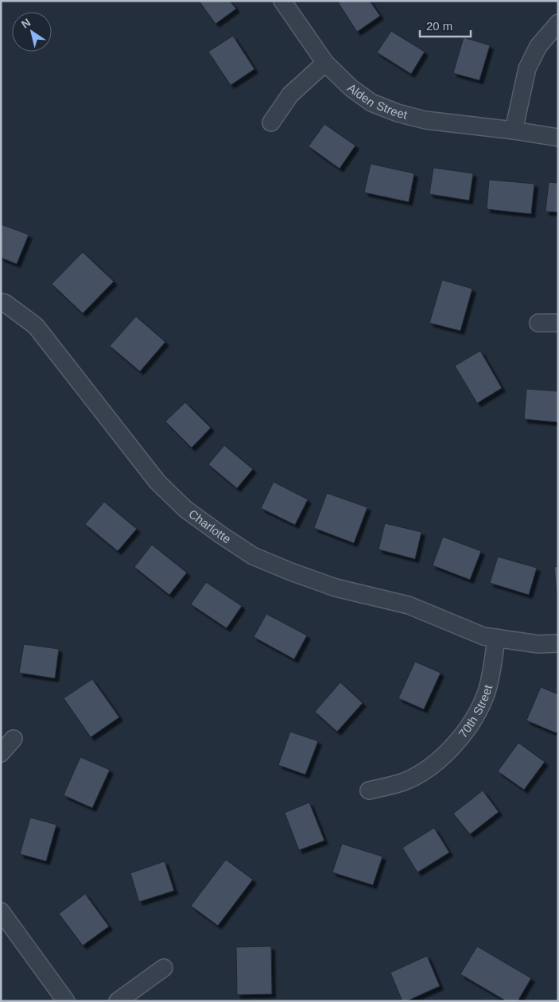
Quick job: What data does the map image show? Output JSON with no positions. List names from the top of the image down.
{
  "streets": {
    "street": ["Alden Street", "Charlotte", "70th Street"]
  },
  "crossings": [
    ["Charlotte", "70th Street"]
  ],
  "scale_bar": "20 m",
  "north": "top left"
}
